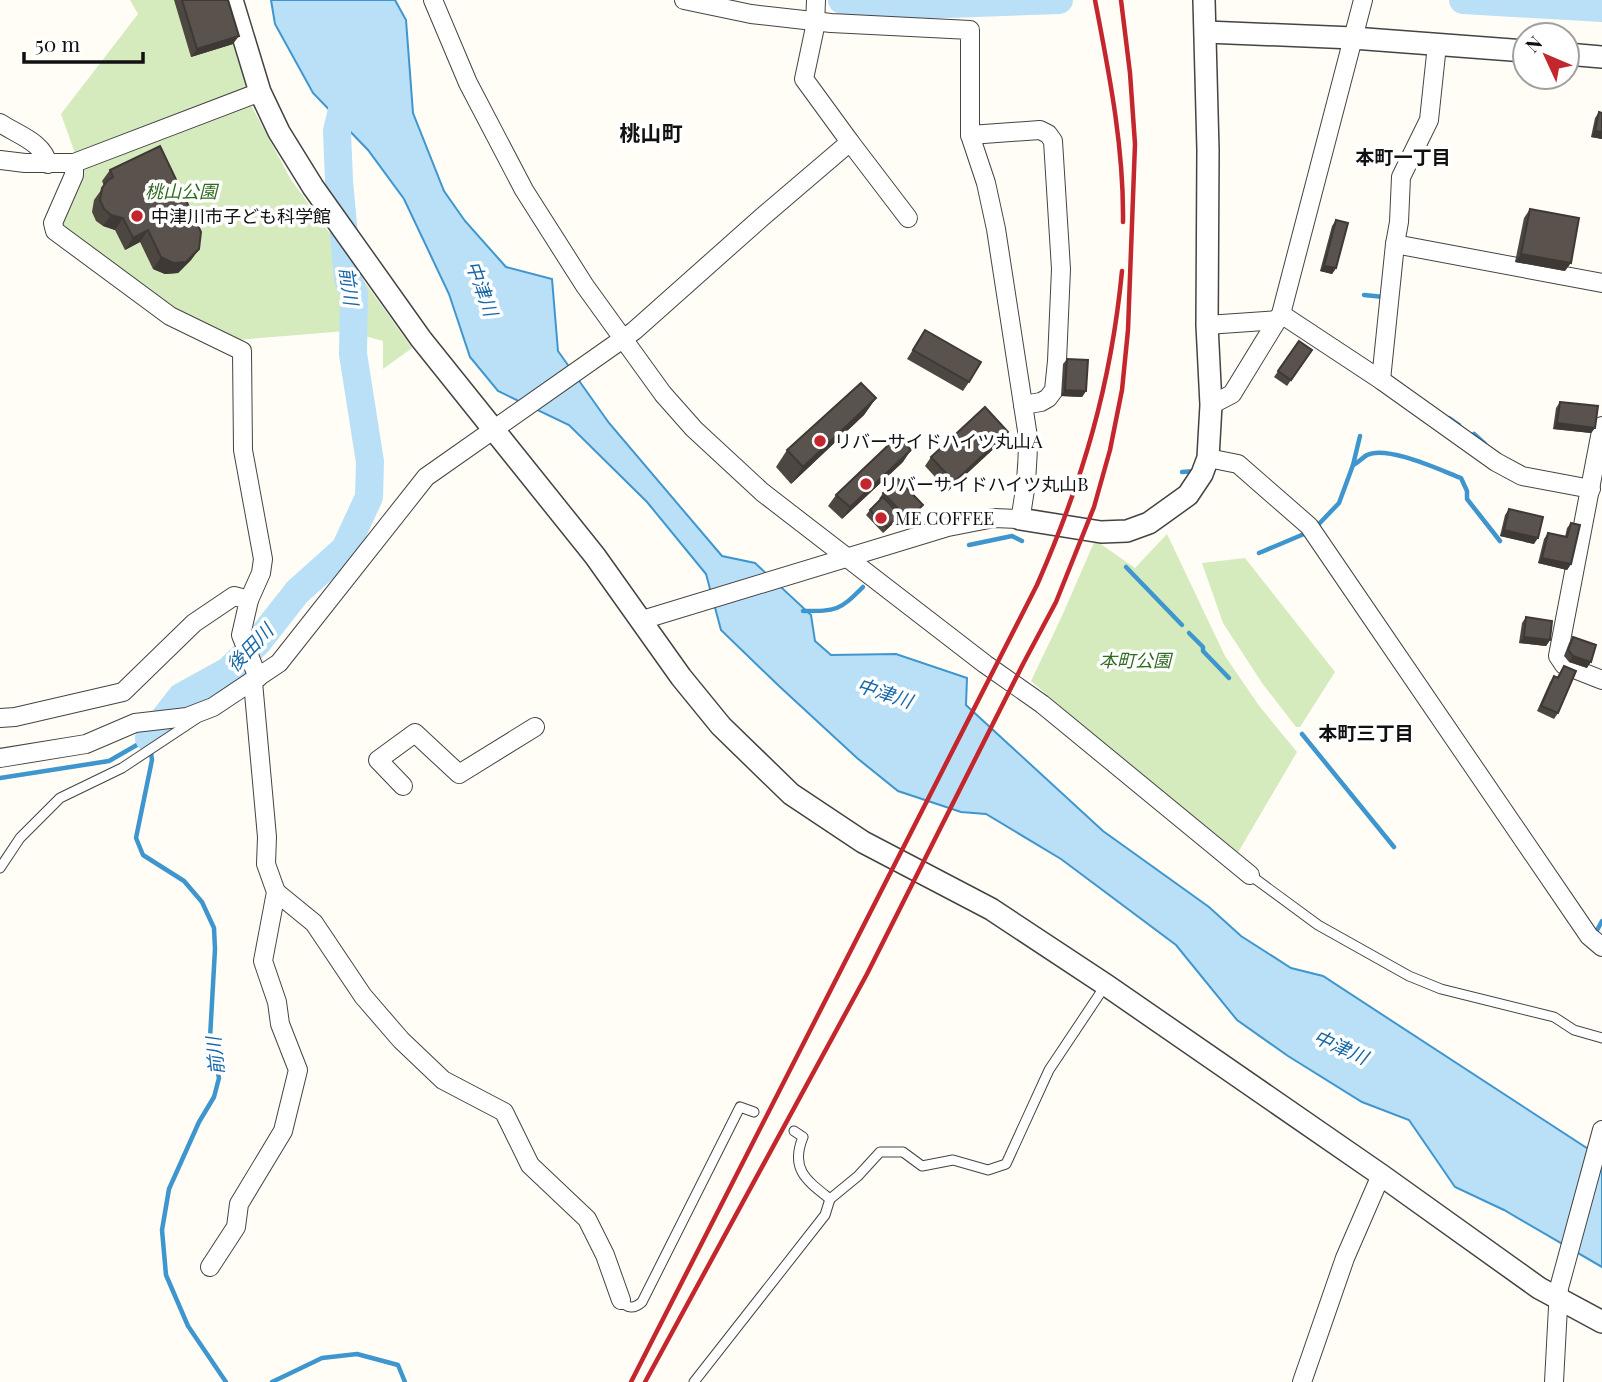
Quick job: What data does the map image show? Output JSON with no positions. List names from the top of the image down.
{
  "districts": ["桃山町", "本町一丁目", "本町三丁目"],
  "water": ["前川", "中津川", "後田川"],
  "parks": ["桃山公園", "本町公園"],
  "places": [
    "中津川市子ども科学館",
    "リバーサイドハイツ丸山A",
    "リバーサイドハイツ丸山B",
    "ME COFFEE"
  ],
  "scale_bar": "50 m",
  "north": "top left"
}
